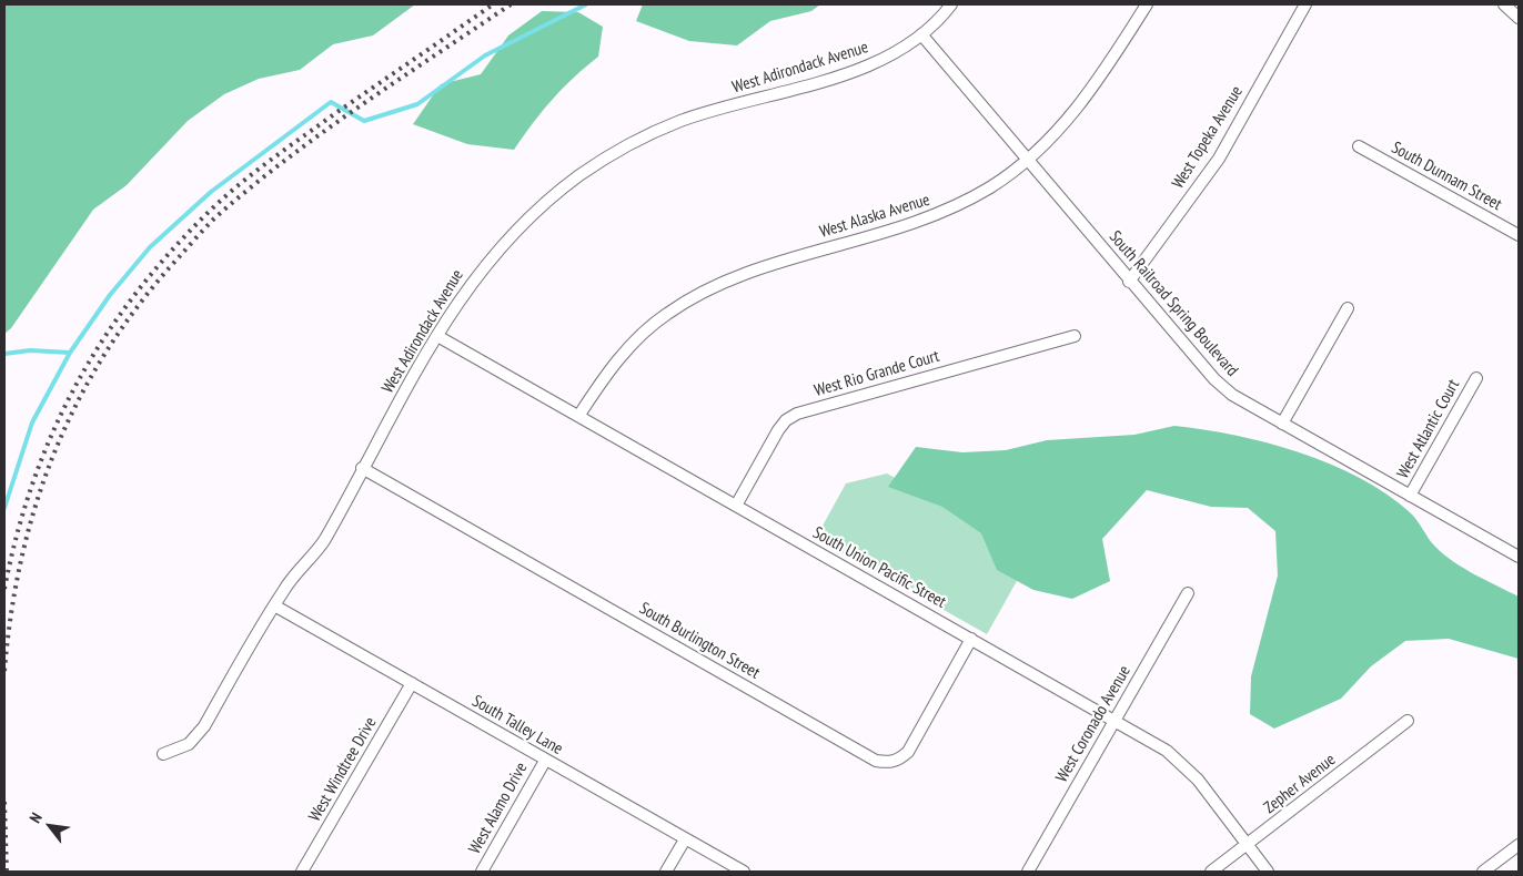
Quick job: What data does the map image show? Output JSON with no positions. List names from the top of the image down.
{
  "streets": {
    "street": [
      "West Adirondack Avenue",
      "West Topeka Avenue",
      "South Dunnam Street",
      "West Alaska Avenue",
      "South Railroad Spring Boulevard",
      "West Rio Grande Court",
      "West Atlantic Court",
      "South Union Pacific Street",
      "South Burlington Street",
      "West Coronado Avenue",
      "South Talley Lane",
      "West Windtree Drive",
      "Zepher Avenue",
      "West Alamo Drive"
    ]
  },
  "crossings": [
    ["West Adirondack Avenue", "South Railroad Spring Boulevard"],
    ["West Adirondack Avenue", "South Union Pacific Street"],
    ["West Adirondack Avenue", "South Burlington Street"],
    ["West Adirondack Avenue", "South Talley Lane"],
    ["West Topeka Avenue", "South Railroad Spring Boulevard"],
    ["West Alaska Avenue", "South Railroad Spring Boulevard"],
    ["West Alaska Avenue", "South Union Pacific Street"],
    ["South Railroad Spring Boulevard", "West Atlantic Court"],
    ["West Rio Grande Court", "South Union Pacific Street"],
    ["South Union Pacific Street", "South Burlington Street"],
    ["South Union Pacific Street", "West Coronado Avenue"],
    ["South Union Pacific Street", "Zepher Avenue"],
    ["South Talley Lane", "West Windtree Drive"],
    ["South Talley Lane", "West Alamo Drive"]
  ],
  "north": "top left"
}
